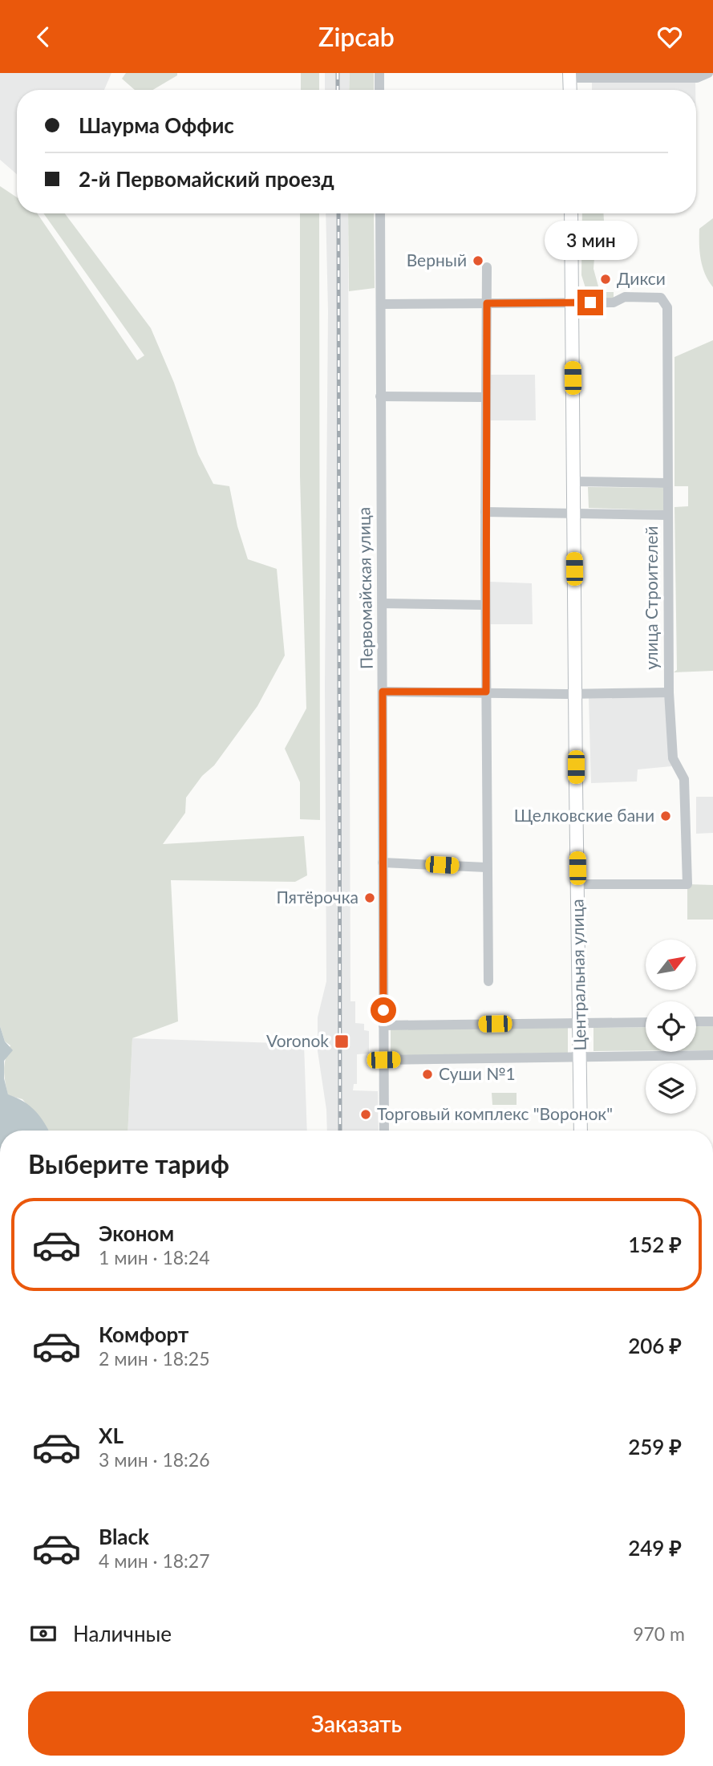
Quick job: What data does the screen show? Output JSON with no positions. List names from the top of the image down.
{
  "streets": {
    "main road": ["Центральная улица"],
    "street": ["Первомайская улица", "улица Строителей"]
  },
  "crossings": [
    ["улица Строителей", "Центральная улица"]
  ],
  "places": {
    "other": [
      "Верный",
      "Дикси",
      "Щелковские бани",
      "Пятёрочка",
      "Суши №1",
      "Торговый комплекс \"Воронок\""
    ],
    "transit": ["Voronok"]
  },
  "north": "top right",
  "page": {
    "header": "Zipcab",
    "banner": ["Шаурма Оффис", "2-й Первомайский проезд"],
    "bubble": "3 мин",
    "heading": "Выберите тариф",
    "list": [
      {
        "name": "Эконом",
        "note": "1 мин · 18:24",
        "value": "152 ₽"
      },
      {
        "name": "Комфорт",
        "note": "2 мин · 18:25",
        "value": "206 ₽"
      },
      {
        "name": "XL",
        "note": "3 мин · 18:26",
        "value": "259 ₽"
      },
      {
        "name": "Black",
        "note": "4 мин · 18:27",
        "value": "249 ₽"
      }
    ],
    "pay": ["Наличные", "970 m"],
    "buttons": "Заказать"
  }
}
